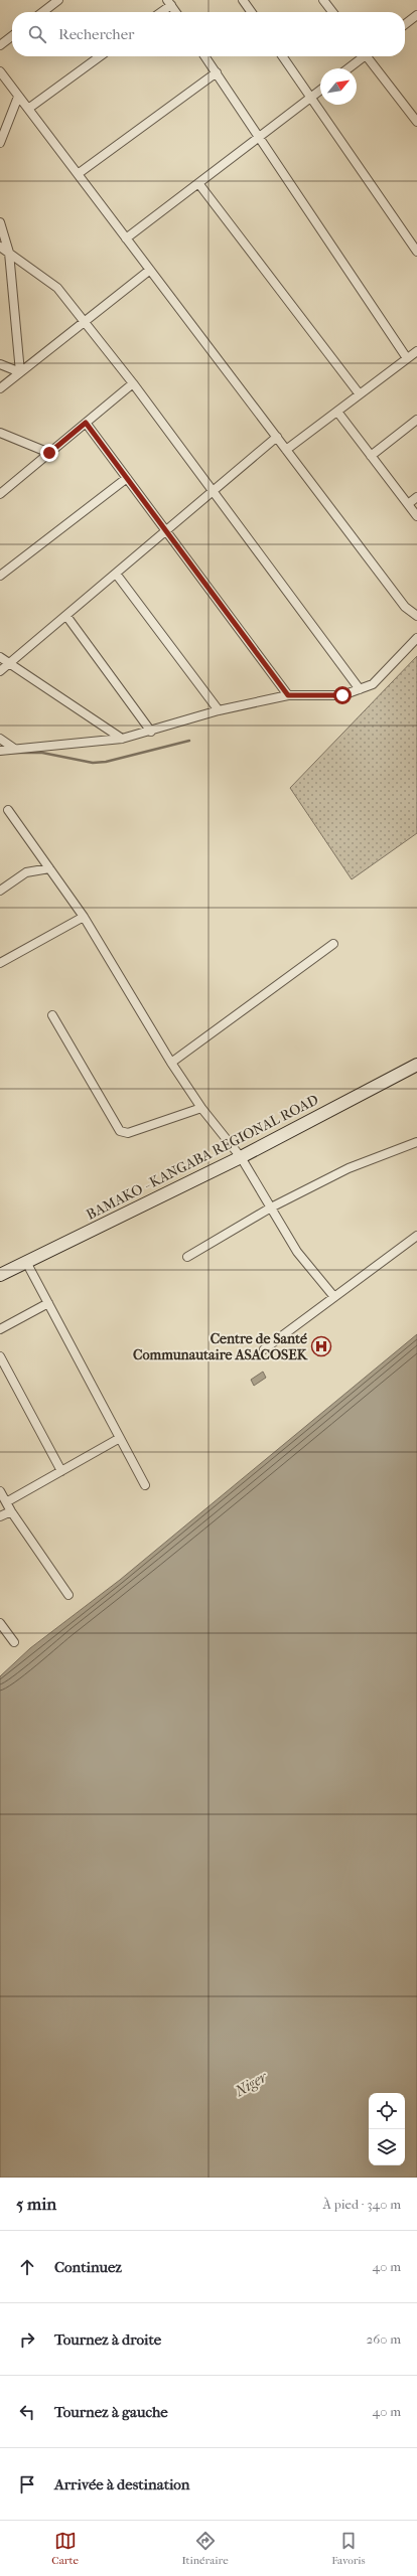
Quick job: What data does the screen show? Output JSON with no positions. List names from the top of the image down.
{
  "streets": {
    "street": ["BAMAKO - KANGABA REGIONAL ROAD"]
  },
  "water": ["Niger"],
  "places": {
    "hospital": ["Centre de Santé Communautaire ASACOSEK"]
  },
  "north": "top right",
  "page": {
    "search": "Rechercher",
    "heading": ["5 min", "À pied · 340 m"],
    "list": [
      ["Continuez", "40 m"],
      ["Tournez à droite", "260 m"],
      ["Tournez à gauche", "40 m"],
      "Arrivée à destination"
    ],
    "nav": ["Carte", "Itinéraire", "Favoris"]
  }
}
